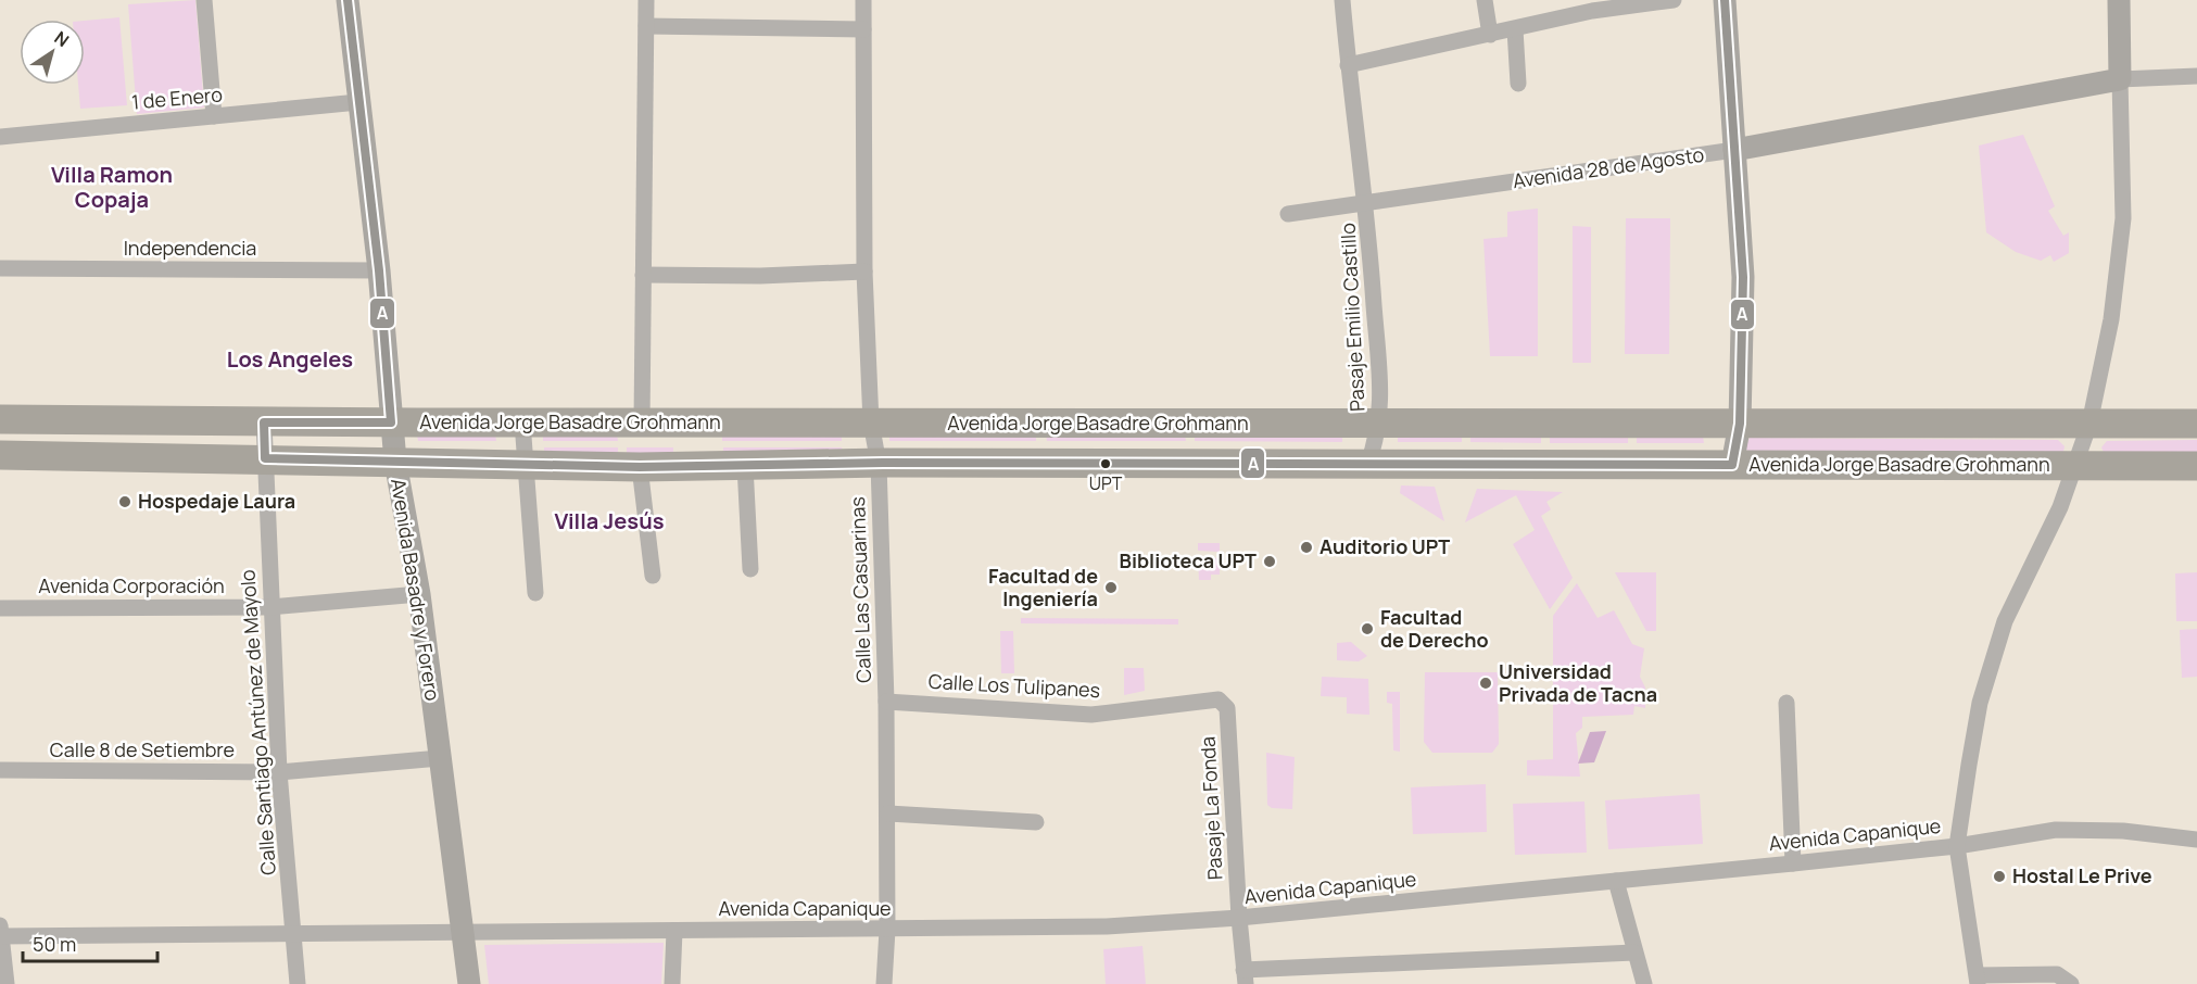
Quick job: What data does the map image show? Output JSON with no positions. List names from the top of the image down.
{
  "streets": {
    "highway": ["Avenida Jorge Basadre Grohmann"],
    "street": [
      "1 de Enero",
      "Avenida 28 de Agosto",
      "Independencia",
      "Pasaje Emilio Castillo",
      "Avenida Corporación",
      "Avenida Basadre y Forero",
      "Calle Las Casuarinas",
      "Calle Los Tulipanes",
      "Calle Santiago Antúnez de Mayolo",
      "Calle 8 de Setiembre",
      "Pasaje La Fonda",
      "Avenida Capanique"
    ]
  },
  "crossings": [
    ["1 de Enero", "Avenida Basadre y Forero"],
    ["Avenida 28 de Agosto", "Pasaje Emilio Castillo"],
    ["Independencia", "Avenida Basadre y Forero"],
    ["Pasaje Emilio Castillo", "Avenida Jorge Basadre Grohmann"],
    ["Avenida Jorge Basadre Grohmann", "Avenida Basadre y Forero"],
    ["Avenida Jorge Basadre Grohmann", "Calle Las Casuarinas"],
    ["Avenida Jorge Basadre Grohmann", "Calle Santiago Antúnez de Mayolo"],
    ["Avenida Corporación", "Avenida Basadre y Forero"],
    ["Avenida Corporación", "Calle Santiago Antúnez de Mayolo"],
    ["Avenida Basadre y Forero", "Calle 8 de Setiembre"],
    ["Avenida Basadre y Forero", "Avenida Capanique"],
    ["Calle Las Casuarinas", "Calle Los Tulipanes"],
    ["Calle Las Casuarinas", "Avenida Capanique"],
    ["Calle Los Tulipanes", "Pasaje La Fonda"],
    ["Calle Santiago Antúnez de Mayolo", "Calle 8 de Setiembre"],
    ["Calle Santiago Antúnez de Mayolo", "Avenida Capanique"],
    ["Pasaje La Fonda", "Avenida Capanique"]
  ],
  "districts": ["Villa Ramon Copaja", "Los Angeles", "Villa Jesús"],
  "places": [
    "UPT",
    "Hospedaje Laura",
    "Auditorio UPT",
    "Biblioteca UPT",
    "Facultad de Ingeniería",
    "Facultad de Derecho",
    "Universidad Privada de Tacna",
    "Hostal Le Prive"
  ],
  "lines": ["transit line A"],
  "scale_bar": "50 m",
  "north": "top right"
}
